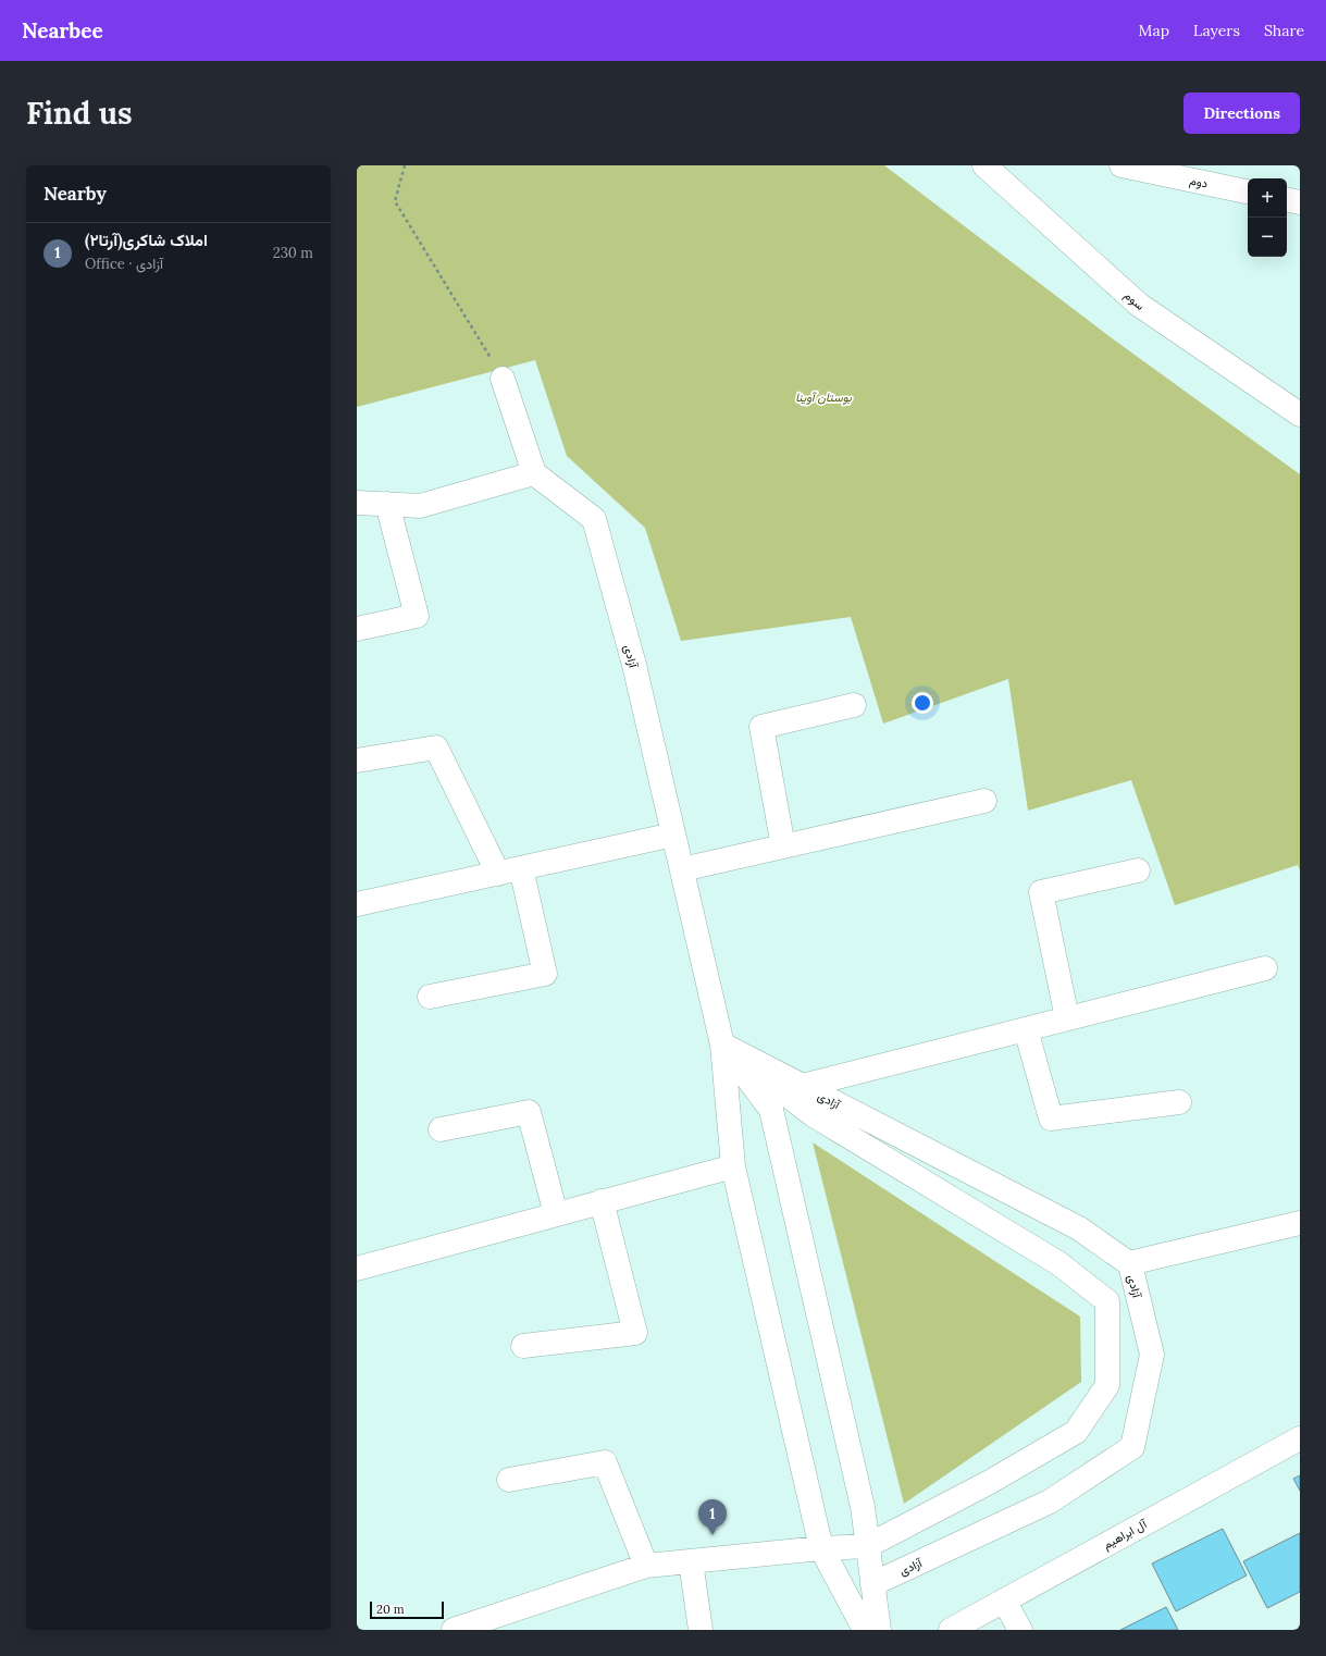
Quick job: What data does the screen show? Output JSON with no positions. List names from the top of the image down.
{
  "streets": {
    "street": [
      "دوم",
      "سوم",
      "آزادی",
      "آل ابراهیم"
    ]
  },
  "parks": ["بوستان آوینا"],
  "scale_bar": "20 m",
  "page": {
    "header": "Nearbee",
    "nav": ["Map", "Layers", "Share"],
    "buttons": "Directions",
    "title": "Find us",
    "heading": "Nearby",
    "map_buttons": ["+", "−"],
    "list": [
      {
        "mark": "1",
        "name": "املاک شاکری(آرتا۲)",
        "note": "Office · آزادی",
        "value": "230 m"
      }
    ],
    "pins": "1",
    "scale": "20 m"
  }
}
